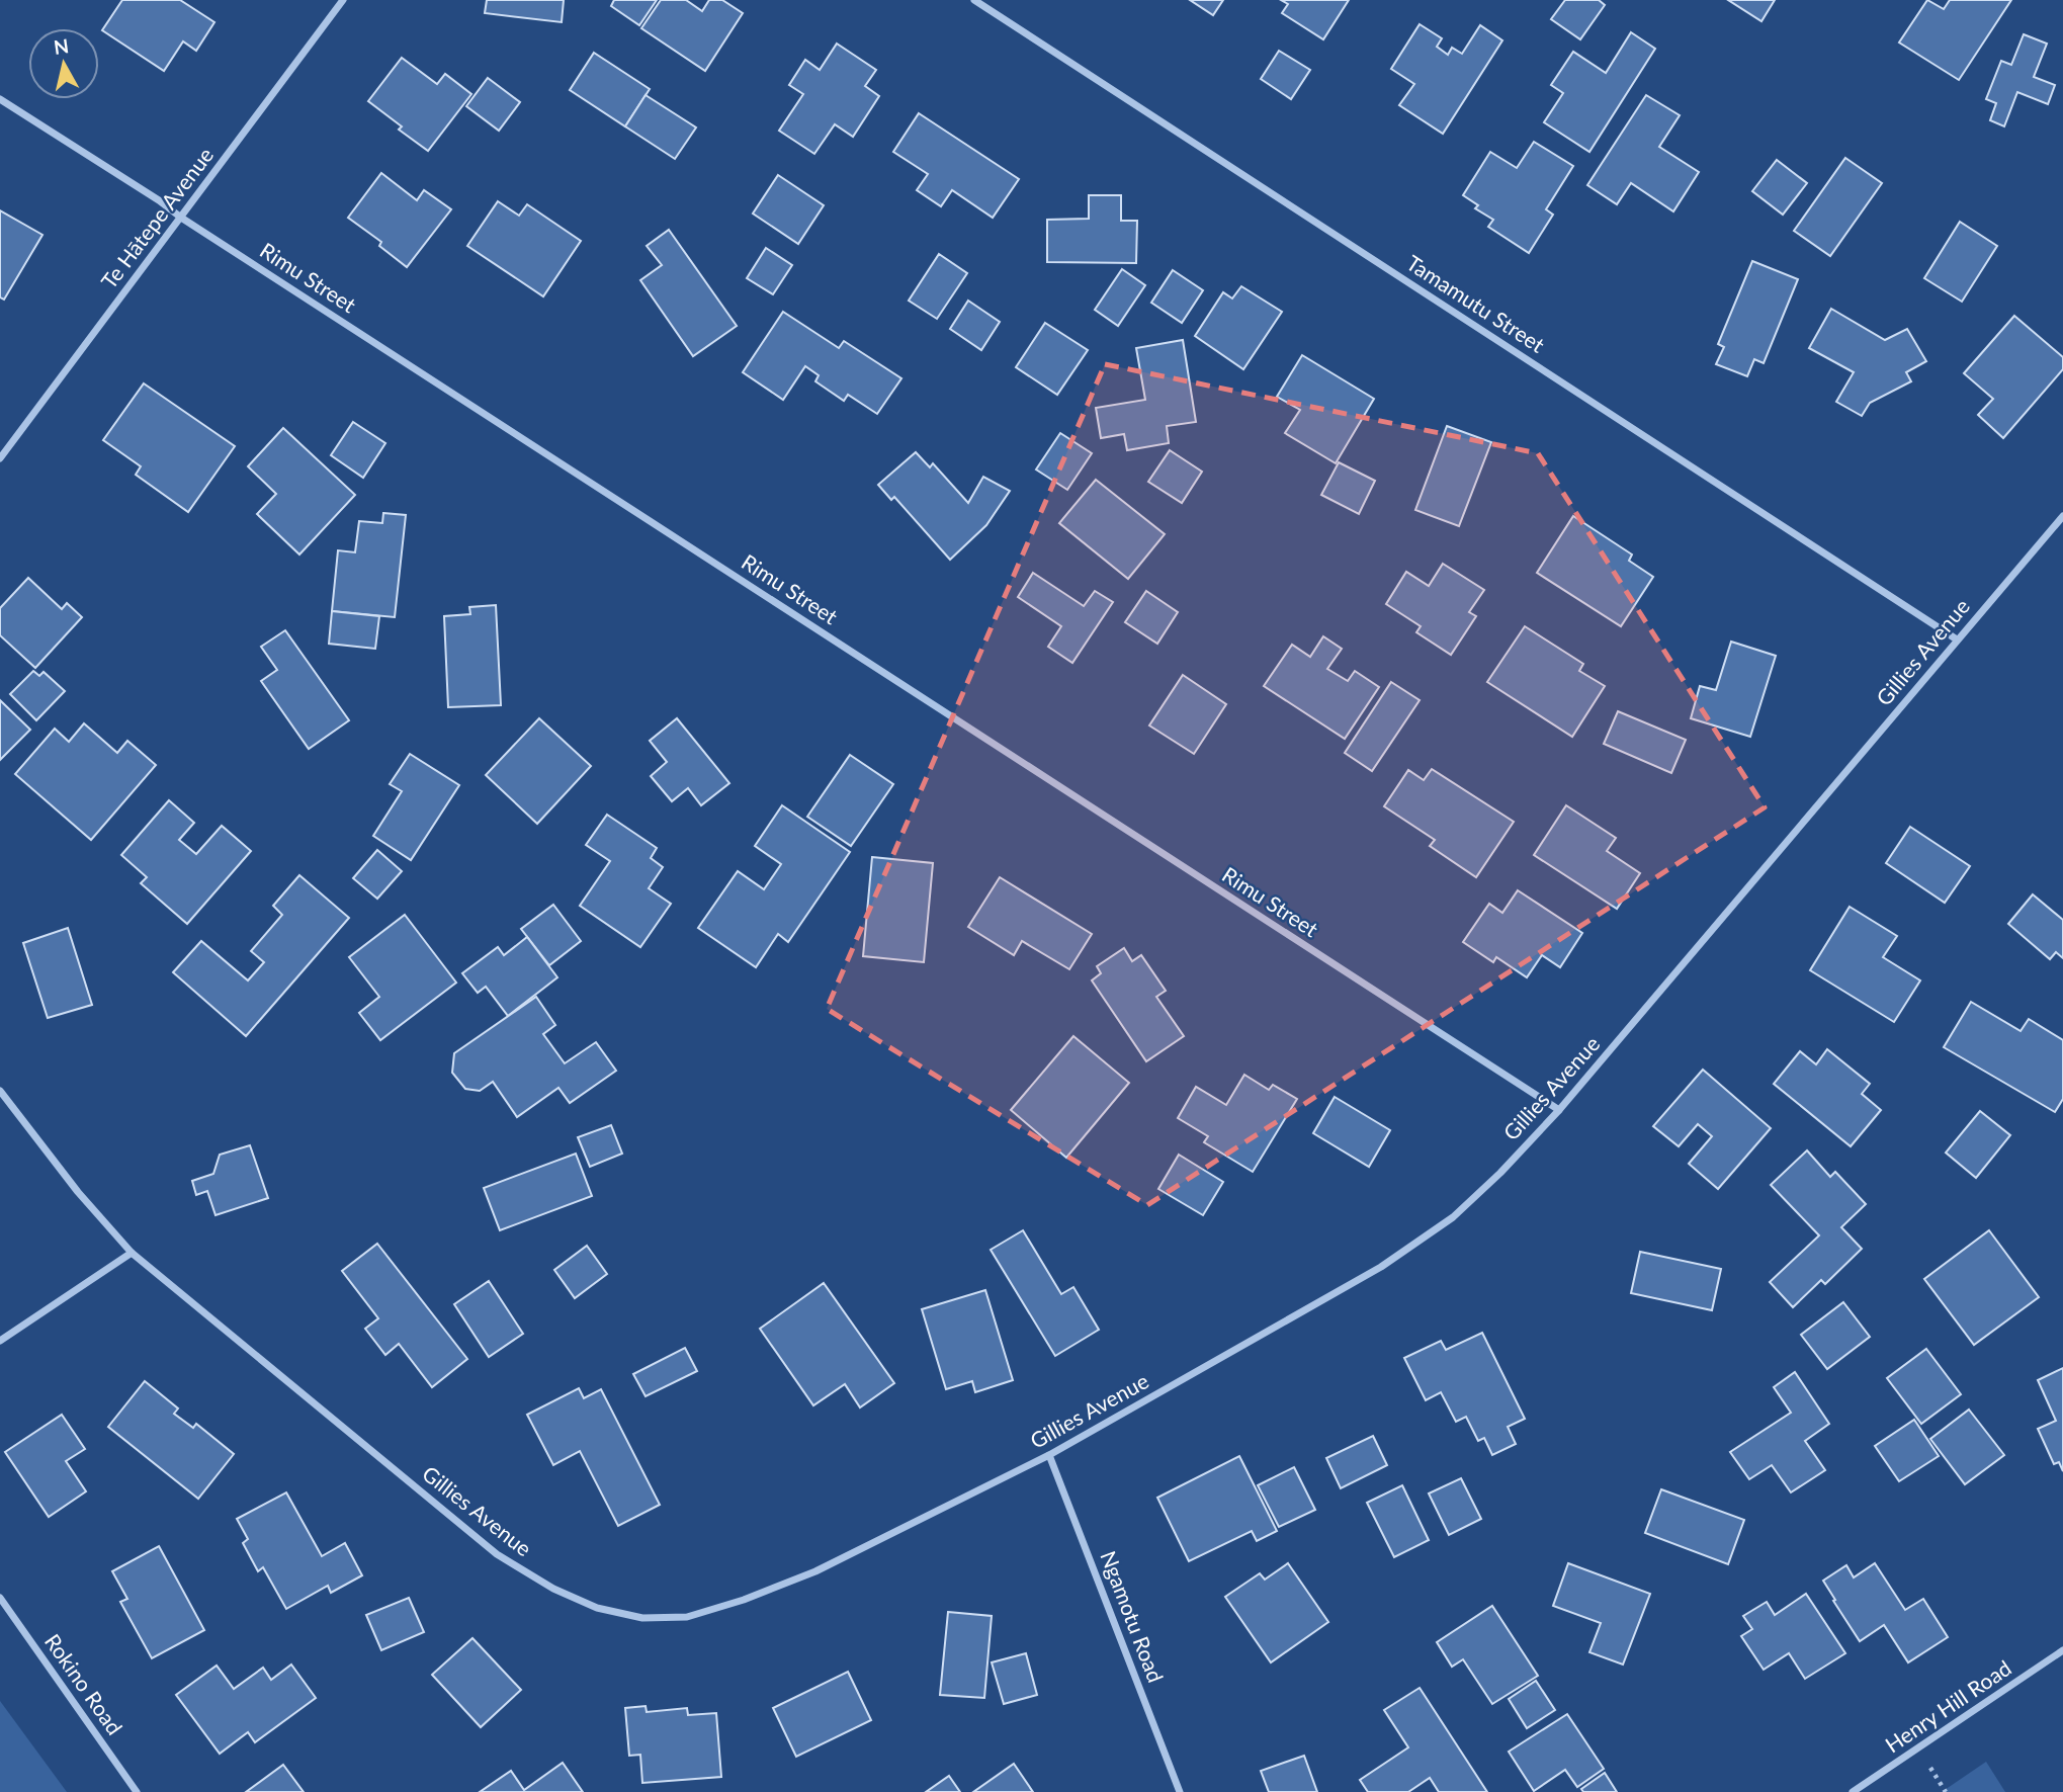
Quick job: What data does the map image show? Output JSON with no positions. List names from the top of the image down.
{
  "streets": {
    "street": [
      "Te Hātepe Avenue",
      "Rimu Street",
      "Tamamutu Street",
      "Gillies Avenue",
      "Ngamotu Road",
      "Rokino Road",
      "Henry Hill Road"
    ]
  },
  "crossings": [
    ["Te Hātepe Avenue", "Rimu Street"],
    ["Rimu Street", "Gillies Avenue"],
    ["Tamamutu Street", "Gillies Avenue"],
    ["Gillies Avenue", "Ngamotu Road"]
  ],
  "north": "top"
}
